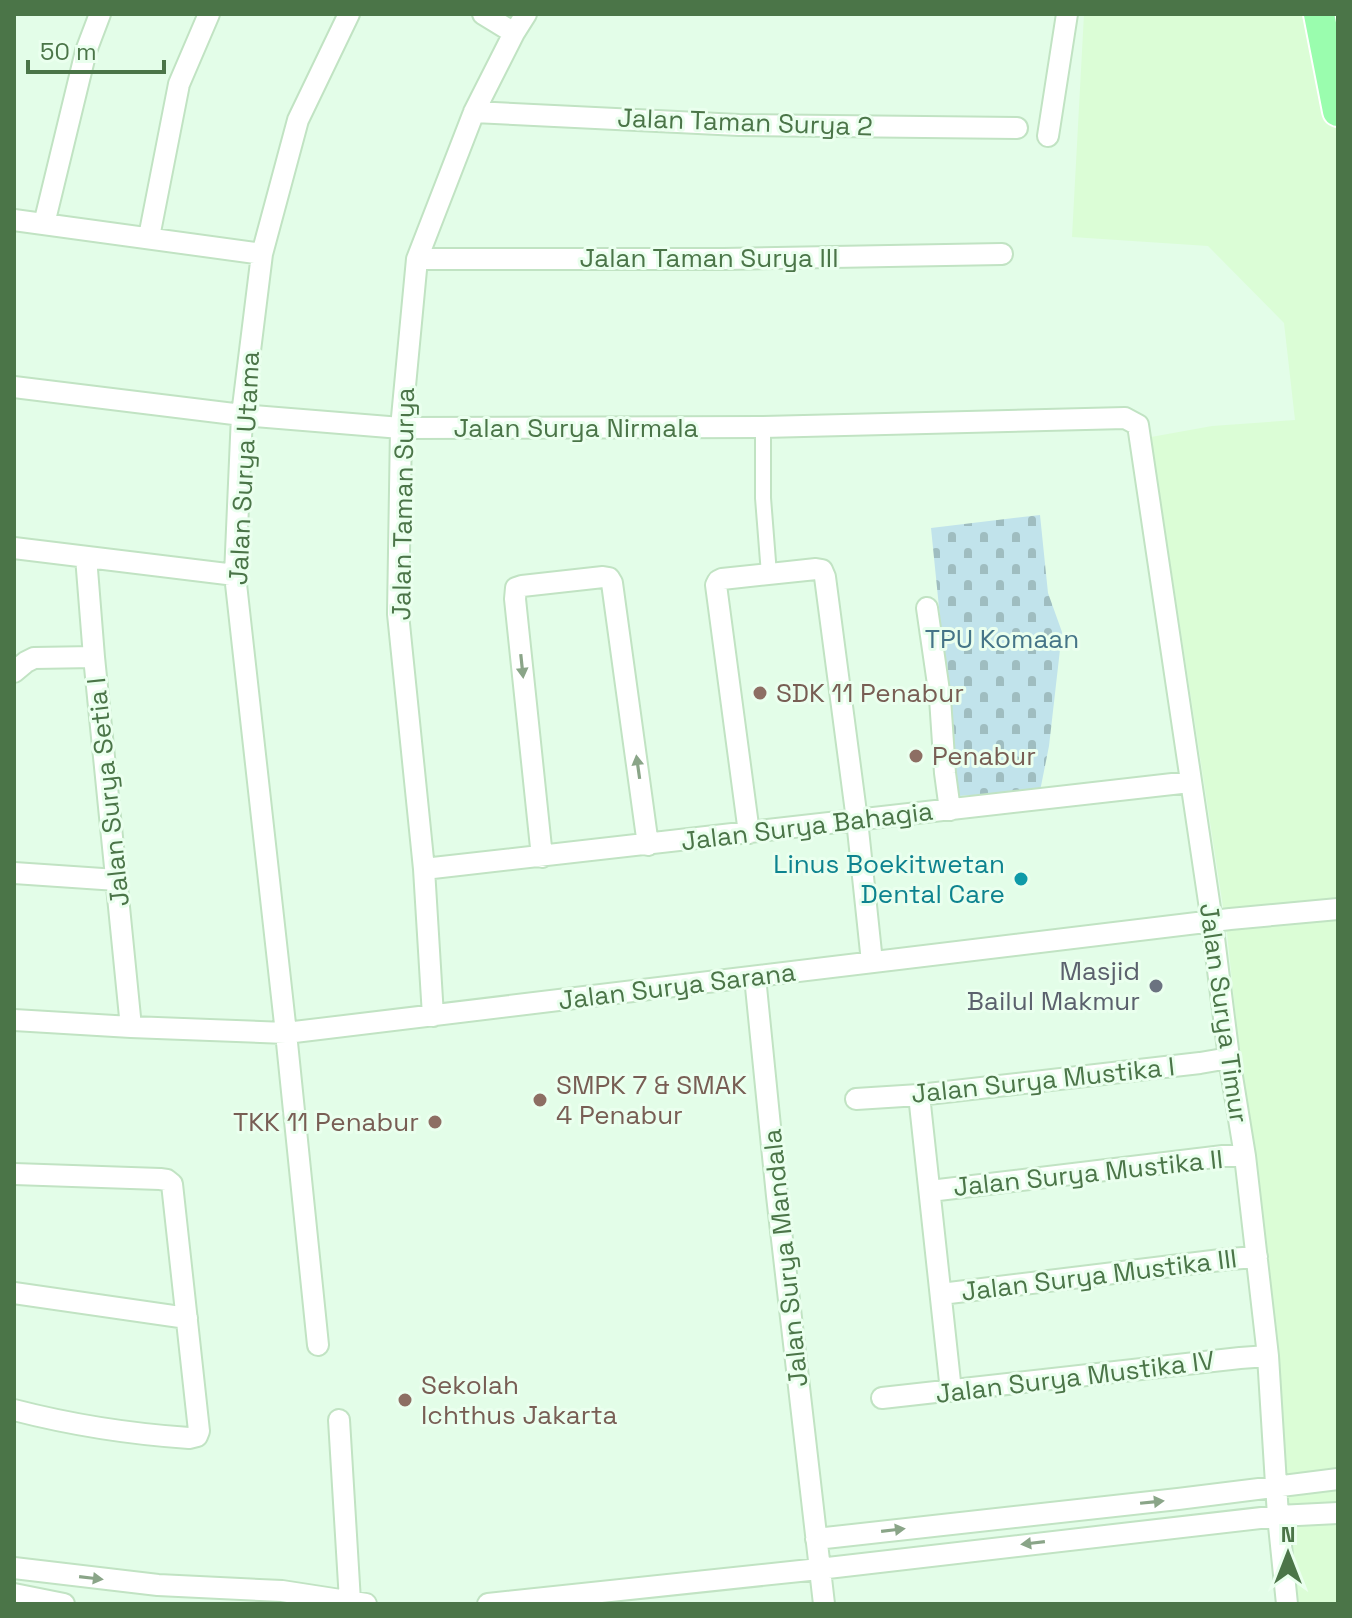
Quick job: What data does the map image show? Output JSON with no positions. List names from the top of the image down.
{
  "streets": {
    "street": [
      "Jalan Taman Surya 2",
      "Jalan Taman Surya III",
      "Jalan Surya Nirmala",
      "Jalan Surya Utama",
      "Jalan Taman Surya",
      "Jalan Surya Setia I",
      "Jalan Surya Bahagia",
      "Jalan Surya Sarana",
      "Jalan Surya Timur",
      "Jalan Surya Mustika I",
      "Jalan Surya Mustika II",
      "Jalan Surya Mandala",
      "Jalan Surya Mustika III",
      "Jalan Surya Mustika IV"
    ]
  },
  "crossings": [
    ["Jalan Taman Surya 2", "Jalan Taman Surya"],
    ["Jalan Taman Surya III", "Jalan Taman Surya"],
    ["Jalan Surya Nirmala", "Jalan Surya Utama"],
    ["Jalan Surya Nirmala", "Jalan Taman Surya"],
    ["Jalan Surya Nirmala", "Jalan Surya Timur"],
    ["Jalan Surya Utama", "Jalan Surya Sarana"],
    ["Jalan Taman Surya", "Jalan Surya Bahagia"],
    ["Jalan Taman Surya", "Jalan Surya Sarana"],
    ["Jalan Surya Setia I", "Jalan Surya Sarana"],
    ["Jalan Surya Bahagia", "Jalan Surya Timur"],
    ["Jalan Surya Sarana", "Jalan Surya Timur"],
    ["Jalan Surya Sarana", "Jalan Surya Mandala"],
    ["Jalan Surya Timur", "Jalan Surya Mustika I"],
    ["Jalan Surya Timur", "Jalan Surya Mustika II"],
    ["Jalan Surya Timur", "Jalan Surya Mustika III"],
    ["Jalan Surya Timur", "Jalan Surya Mustika IV"]
  ],
  "parks": ["TPU Komaan"],
  "places": [
    "SDK 11 Penabur",
    "Penabur",
    "Linus Boekitwetan Dental Care",
    "Masjid Bailul Makmur",
    "SMPK 7 & SMAK 4 Penabur",
    "TKK 11 Penabur",
    "Sekolah Ichthus Jakarta"
  ],
  "scale_bar": "50 m",
  "north": "top"
}
